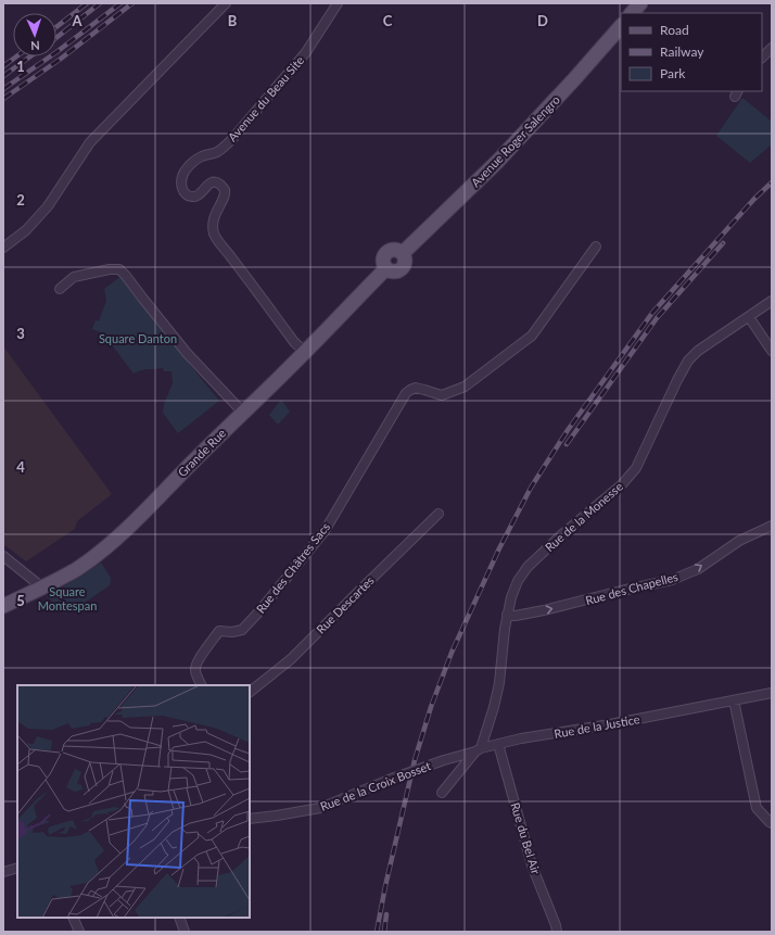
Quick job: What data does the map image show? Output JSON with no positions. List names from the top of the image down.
{
  "streets": {
    "main road": ["Avenue Roger Salengro", "Grande Rue"],
    "street": [
      "Avenue du Beau Site",
      "Rue de la Monesse",
      "Rue des Châtres Sacs",
      "Rue des Chapelles",
      "Rue Descartes",
      "Rue de la Justice",
      "Rue de la Croix Bosset",
      "Rue du Bel Air"
    ]
  },
  "crossings": [
    ["Avenue du Beau Site", "Grande Rue"],
    ["Avenue Roger Salengro", "Grande Rue"],
    ["Rue de la Monesse", "Rue des Chapelles"],
    ["Rue de la Monesse", "Rue de la Justice"],
    ["Rue de la Monesse", "Rue de la Croix Bosset"],
    ["Rue de la Justice", "Rue de la Croix Bosset"],
    ["Rue de la Justice", "Rue du Bel Air"]
  ],
  "one_way": ["Rue des Chapelles"],
  "parks": ["Square Danton", "Square Montespan"],
  "legend": ["Road", "Railway", "Park"],
  "north": "bottom",
  "grid": {
    "columns": [
      "A",
      "B",
      "C",
      "D"
    ],
    "rows": [
      "1",
      "2",
      "3",
      "4",
      "5"
    ]
  }
}
